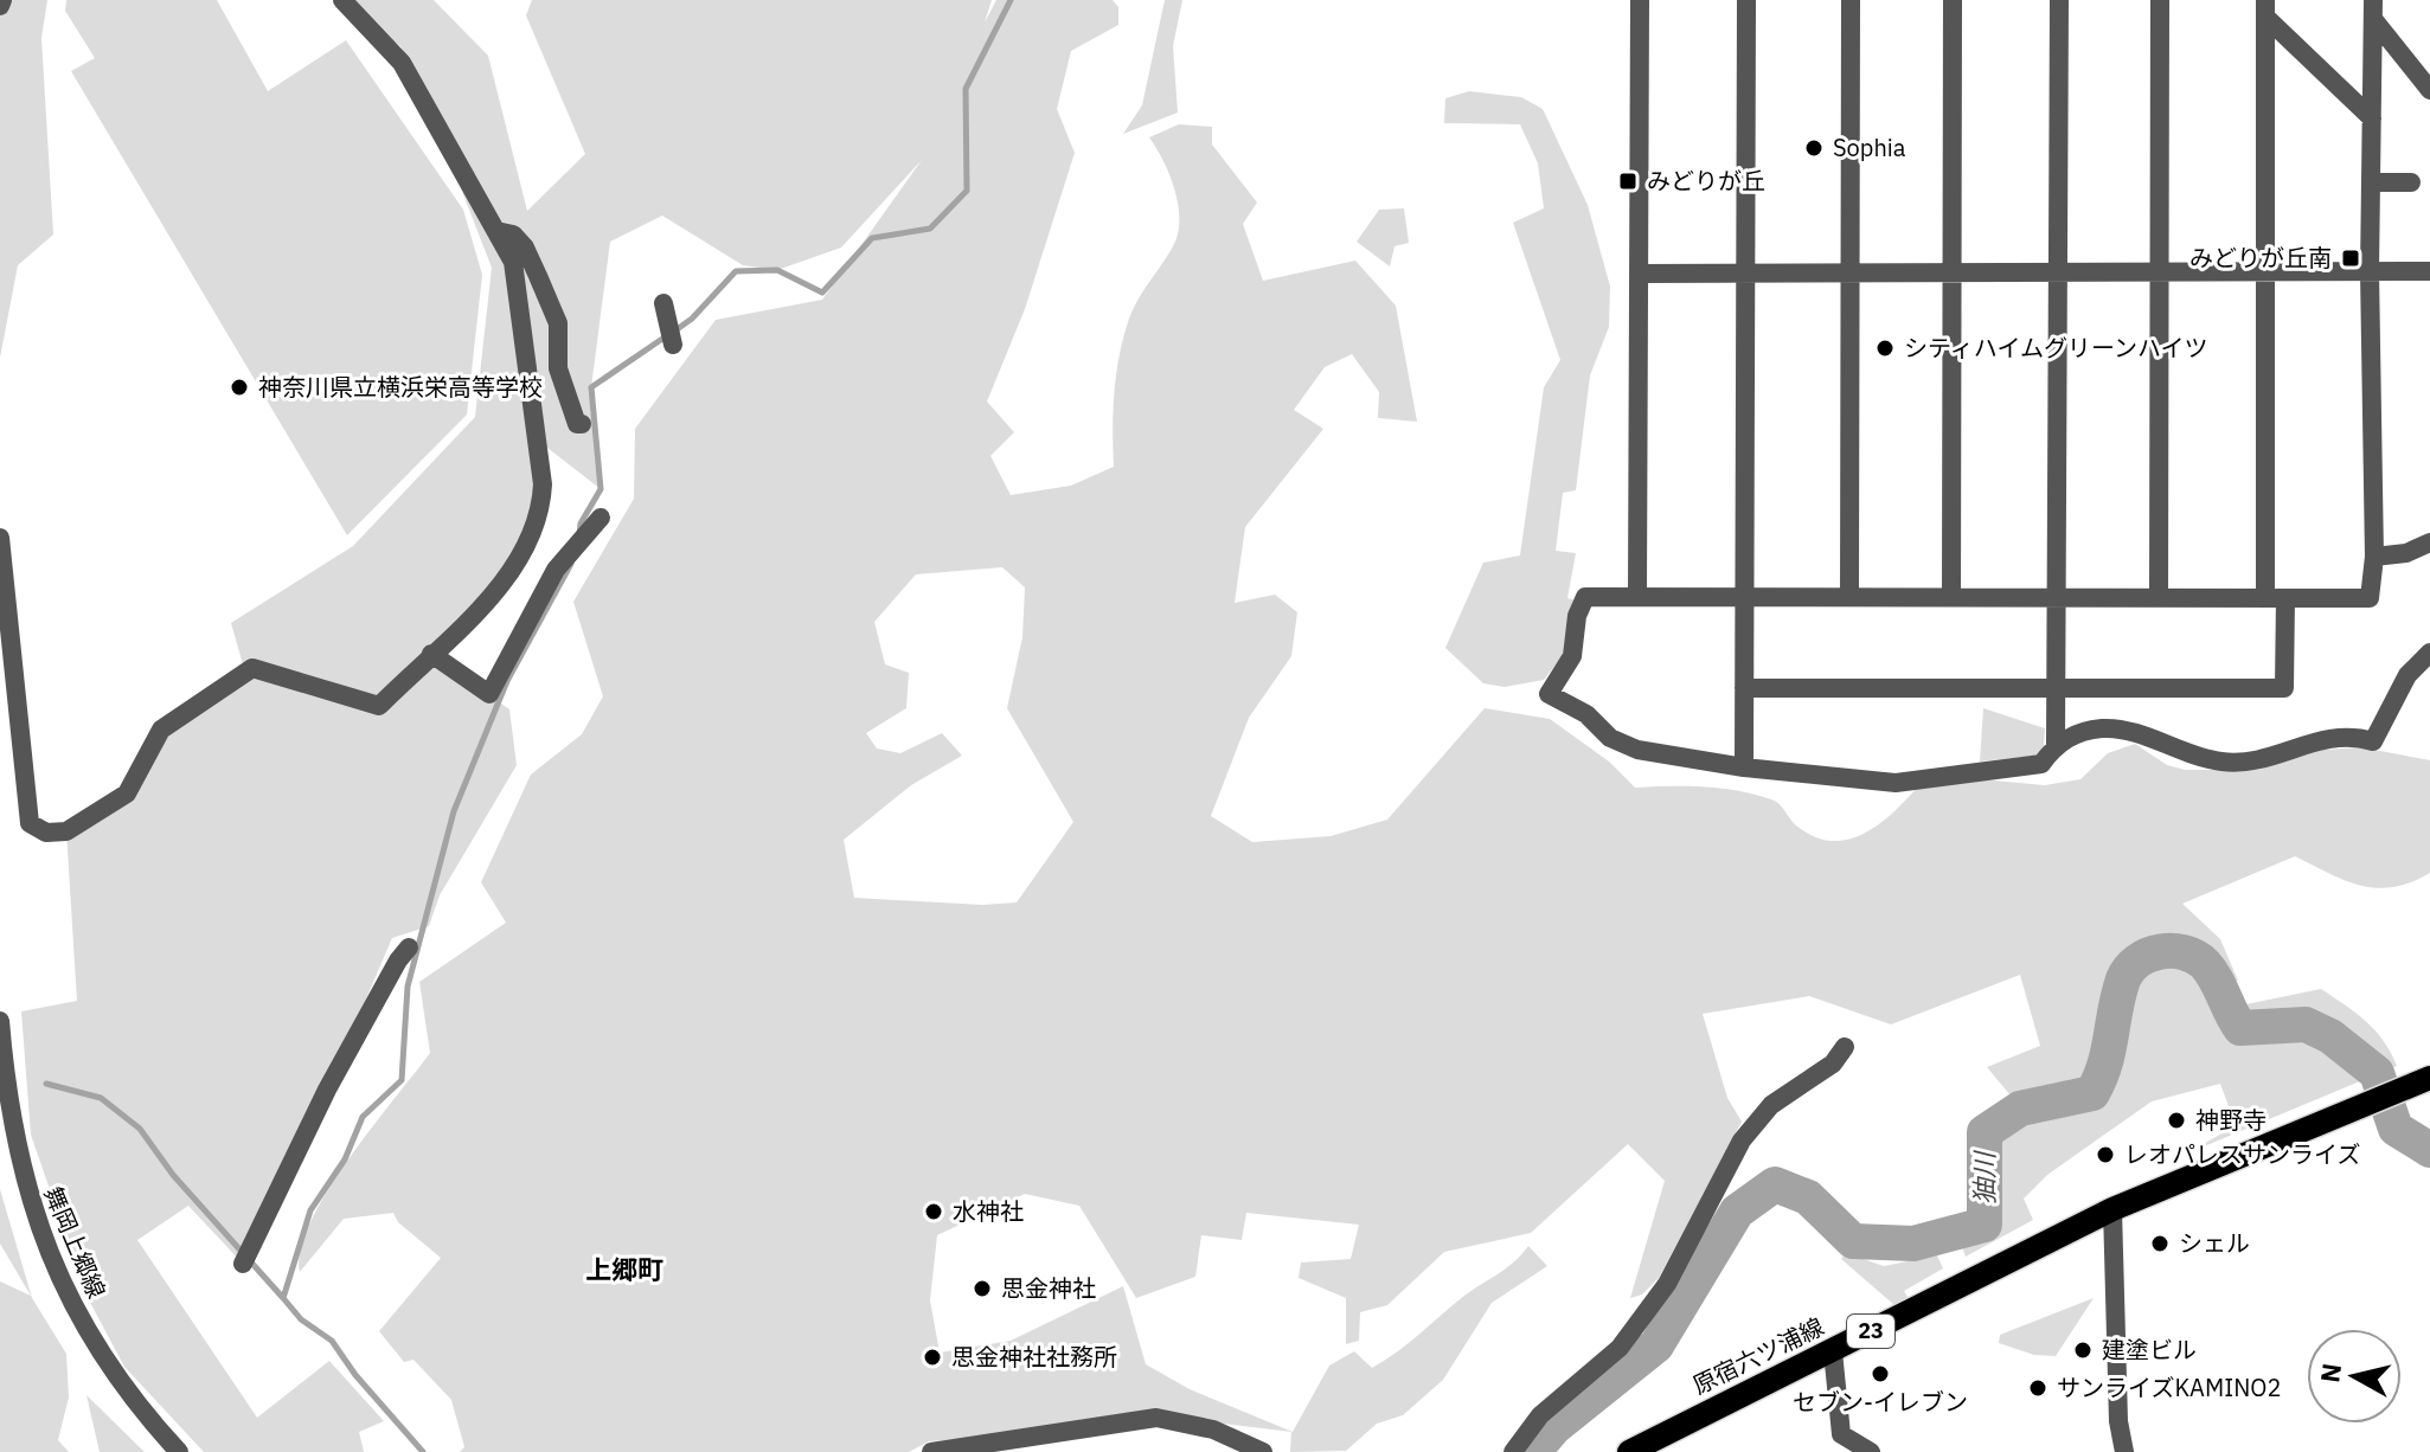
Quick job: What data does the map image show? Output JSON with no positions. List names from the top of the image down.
{
  "streets": {
    "main road": ["23", "原宿六ツ浦線"],
    "street": ["舞岡上郷線"]
  },
  "districts": ["上郷町"],
  "water": ["㹨川"],
  "places": {
    "other": [
      "Sophia",
      "シティハイムグリーンハイツ",
      "神奈川県立横浜栄高等学校",
      "神野寺",
      "レオパレスサンライズ",
      "水神社",
      "シェル",
      "思金神社",
      "建塗ビル",
      "思金神社社務所",
      "セブン-イレブン",
      "サンライズKAMINO2"
    ],
    "transit": ["みどりが丘", "みどりが丘南"]
  },
  "north": "left"
}
